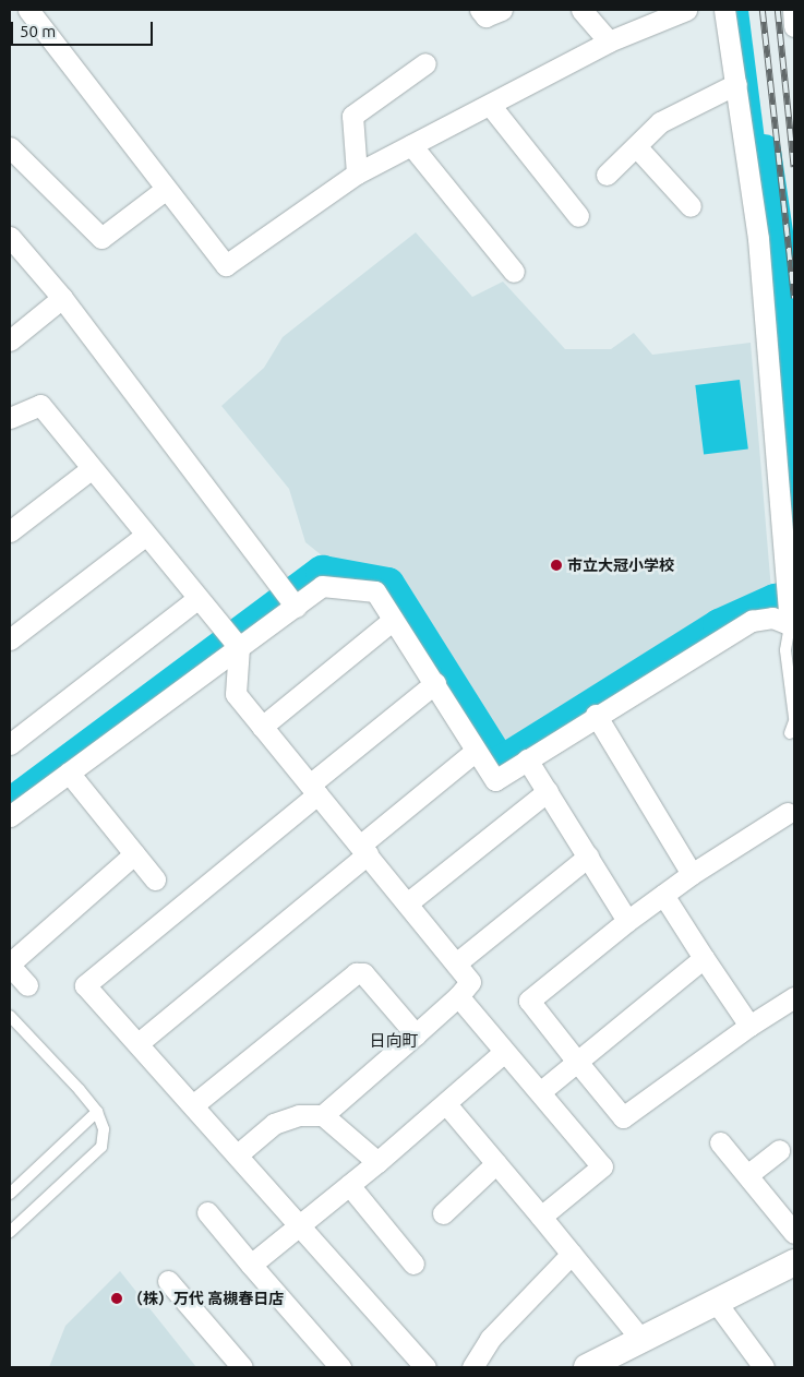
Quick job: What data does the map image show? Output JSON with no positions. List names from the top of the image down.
{
  "districts": ["日向町"],
  "places": ["市立大冠小学校", "（株）万代 高槻春日店"],
  "scale_bar": "50 m"
}
